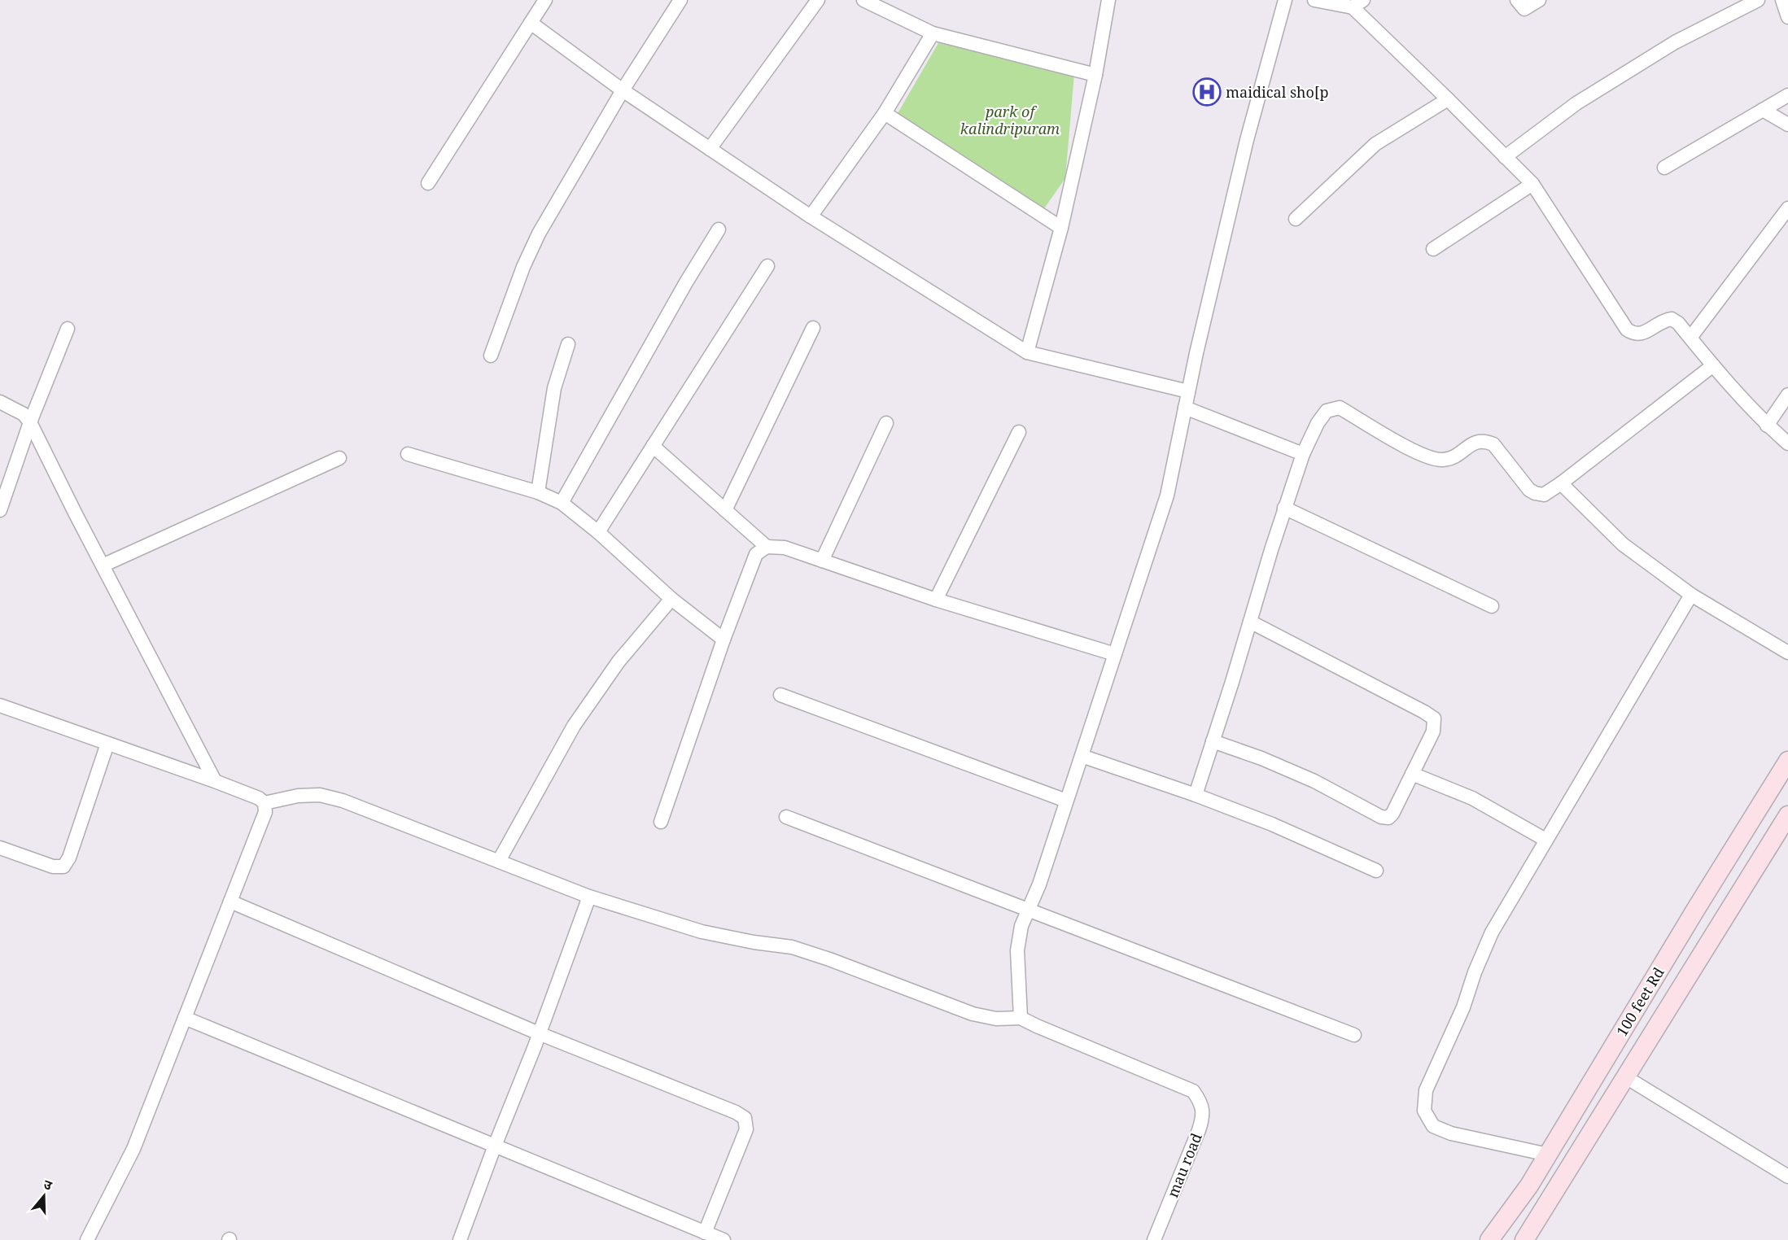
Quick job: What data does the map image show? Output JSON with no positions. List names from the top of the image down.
{
  "streets": {
    "main road": ["100 feet Rd"],
    "street": ["mau road"]
  },
  "parks": ["park of kalindripuram"],
  "places": {
    "hospital": ["maidical sho[p"]
  },
  "north": "top"
}
